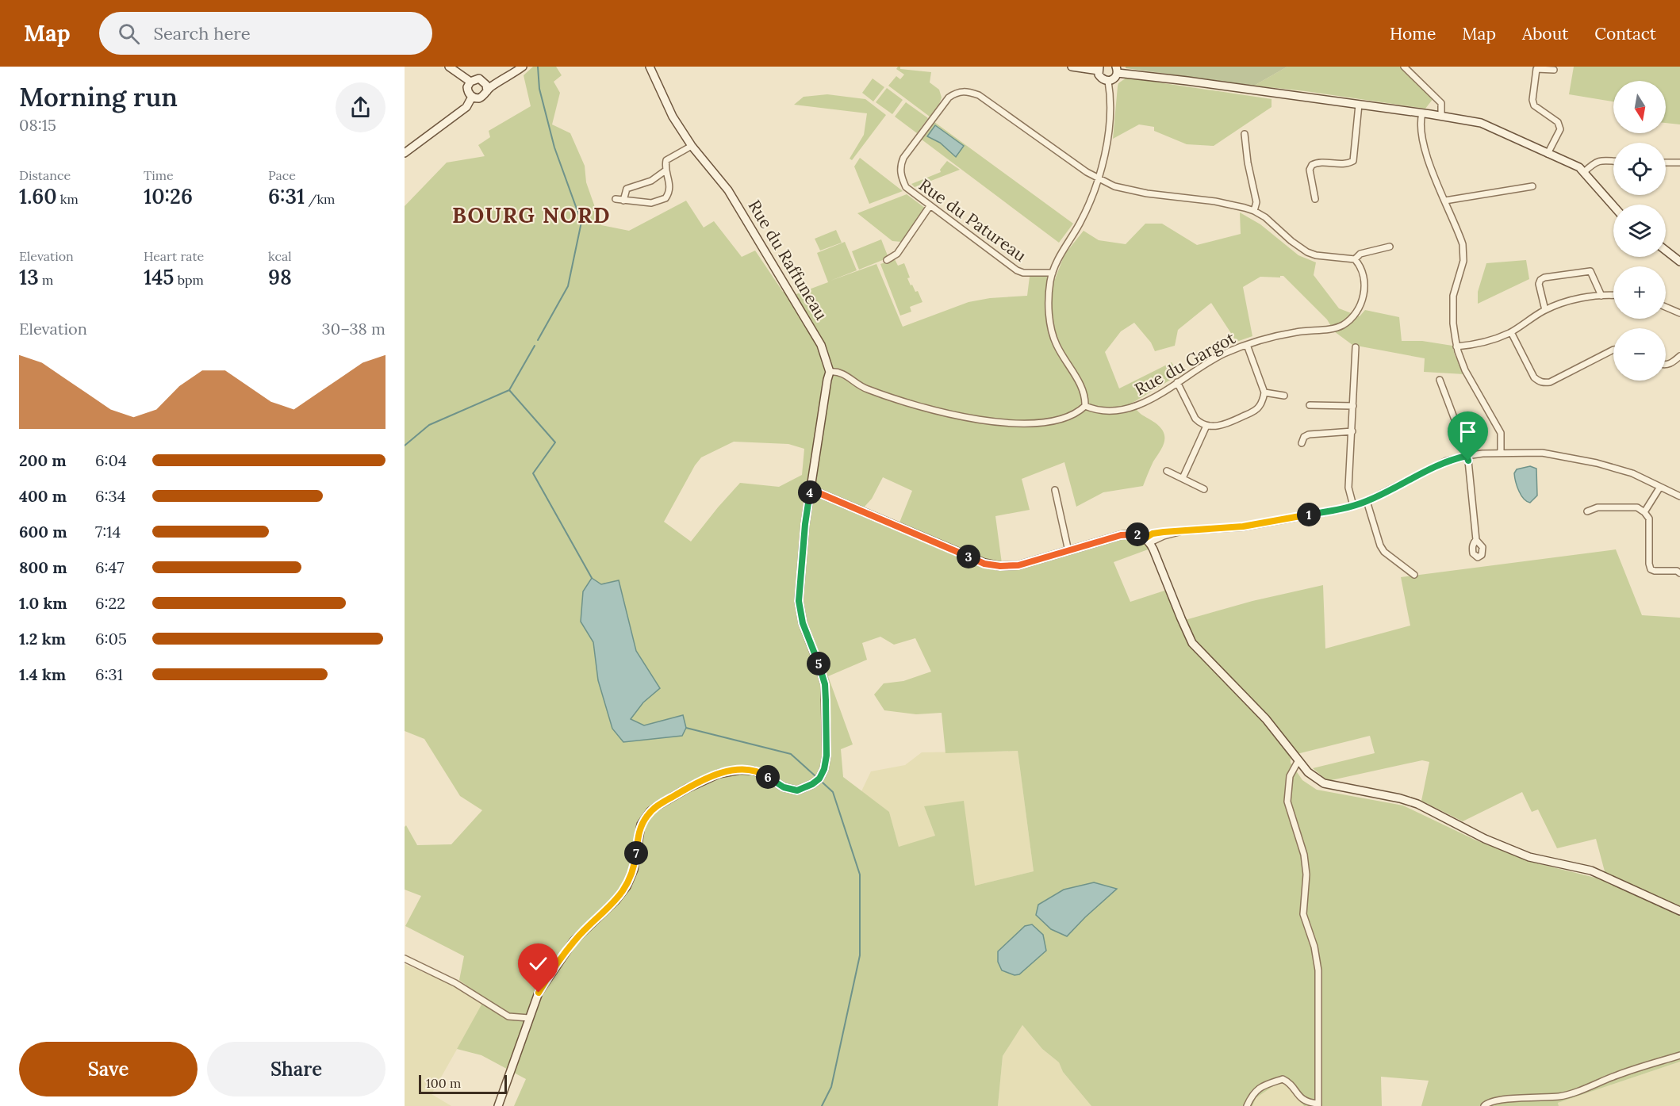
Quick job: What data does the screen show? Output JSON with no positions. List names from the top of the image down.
{
  "streets": {
    "street": ["Rue du Patureau", "Rue du Raffuneau", "Rue du Gargot"]
  },
  "districts": ["BOURG NORD"],
  "scale_bar": "100 m",
  "north": "bottom",
  "page": {
    "header": "Map",
    "search": "Search here",
    "nav": [
      "Home",
      "Map",
      "About",
      "Contact"
    ],
    "heading": ["Morning run", "08:15"],
    "map_buttons": ["+", "−"],
    "stats": [
      ["Distance", "1.60 km"],
      ["Time", "10:26"],
      ["Pace", "6:31 /km"],
      ["Elevation", "13 m"],
      ["Heart rate", "145 bpm"],
      ["kcal", "98"]
    ],
    "chart": ["Elevation", "30–38 m"],
    "list": [
      {
        "name": "200 m",
        "note": "6:04"
      },
      {
        "name": "400 m",
        "note": "6:34"
      },
      {
        "name": "600 m",
        "note": "7:14"
      },
      {
        "name": "800 m",
        "note": "6:47"
      },
      {
        "name": "1.0 km",
        "note": "6:22"
      },
      {
        "name": "1.2 km",
        "note": "6:05"
      },
      {
        "name": "1.4 km",
        "note": "6:31"
      }
    ],
    "pins": [
      "4",
      "1",
      "2",
      "3",
      "5",
      "6",
      "7"
    ],
    "buttons": ["Save", "Share"],
    "scale": "100 m"
  }
}
